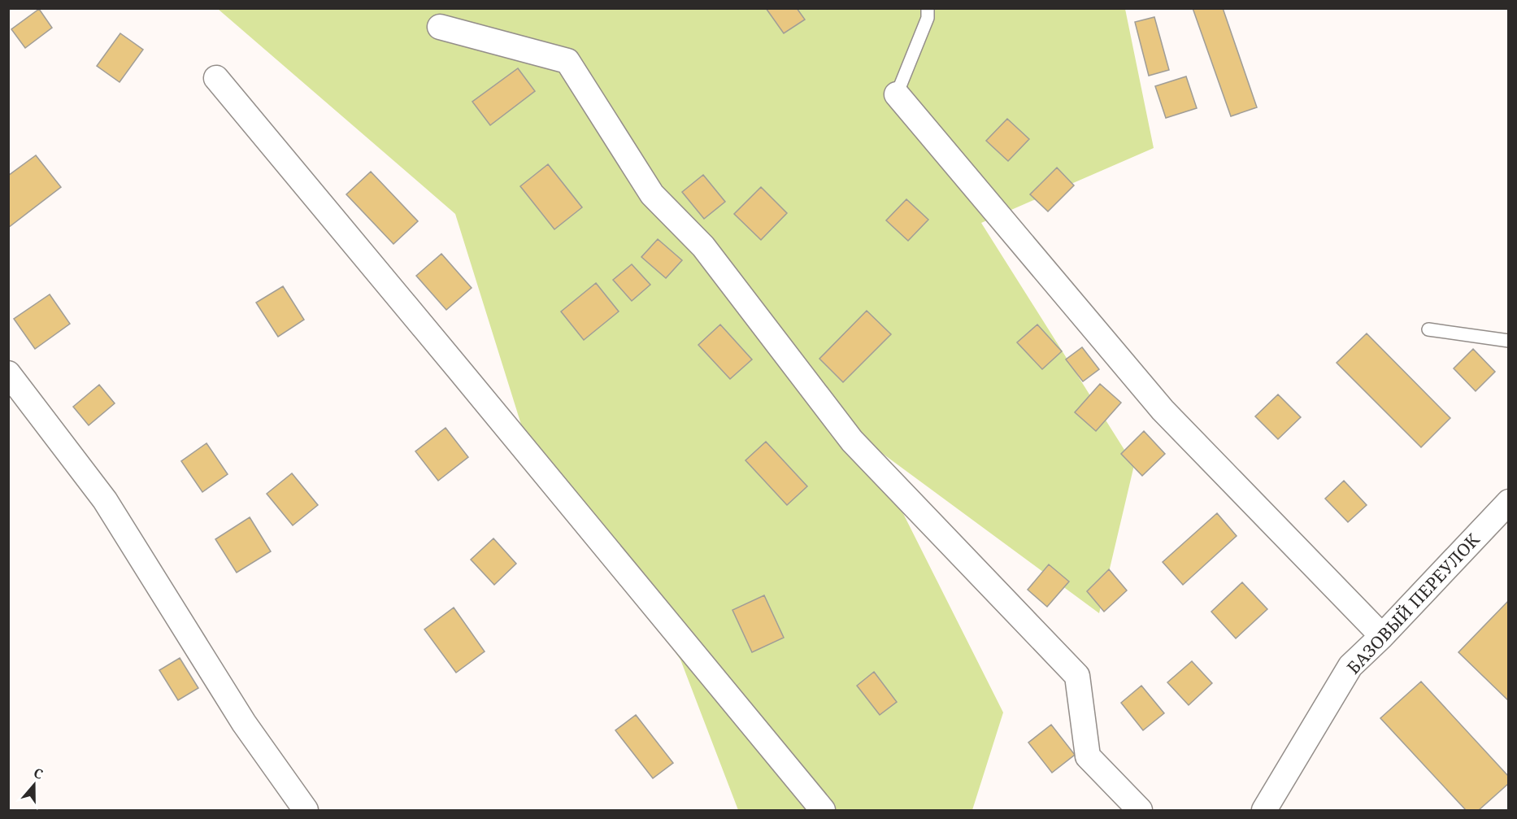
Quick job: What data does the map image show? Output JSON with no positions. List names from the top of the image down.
{
  "streets": {
    "street": ["БАЗОВЫЙ ПЕРЕУЛОК"]
  },
  "north": "top"
}
